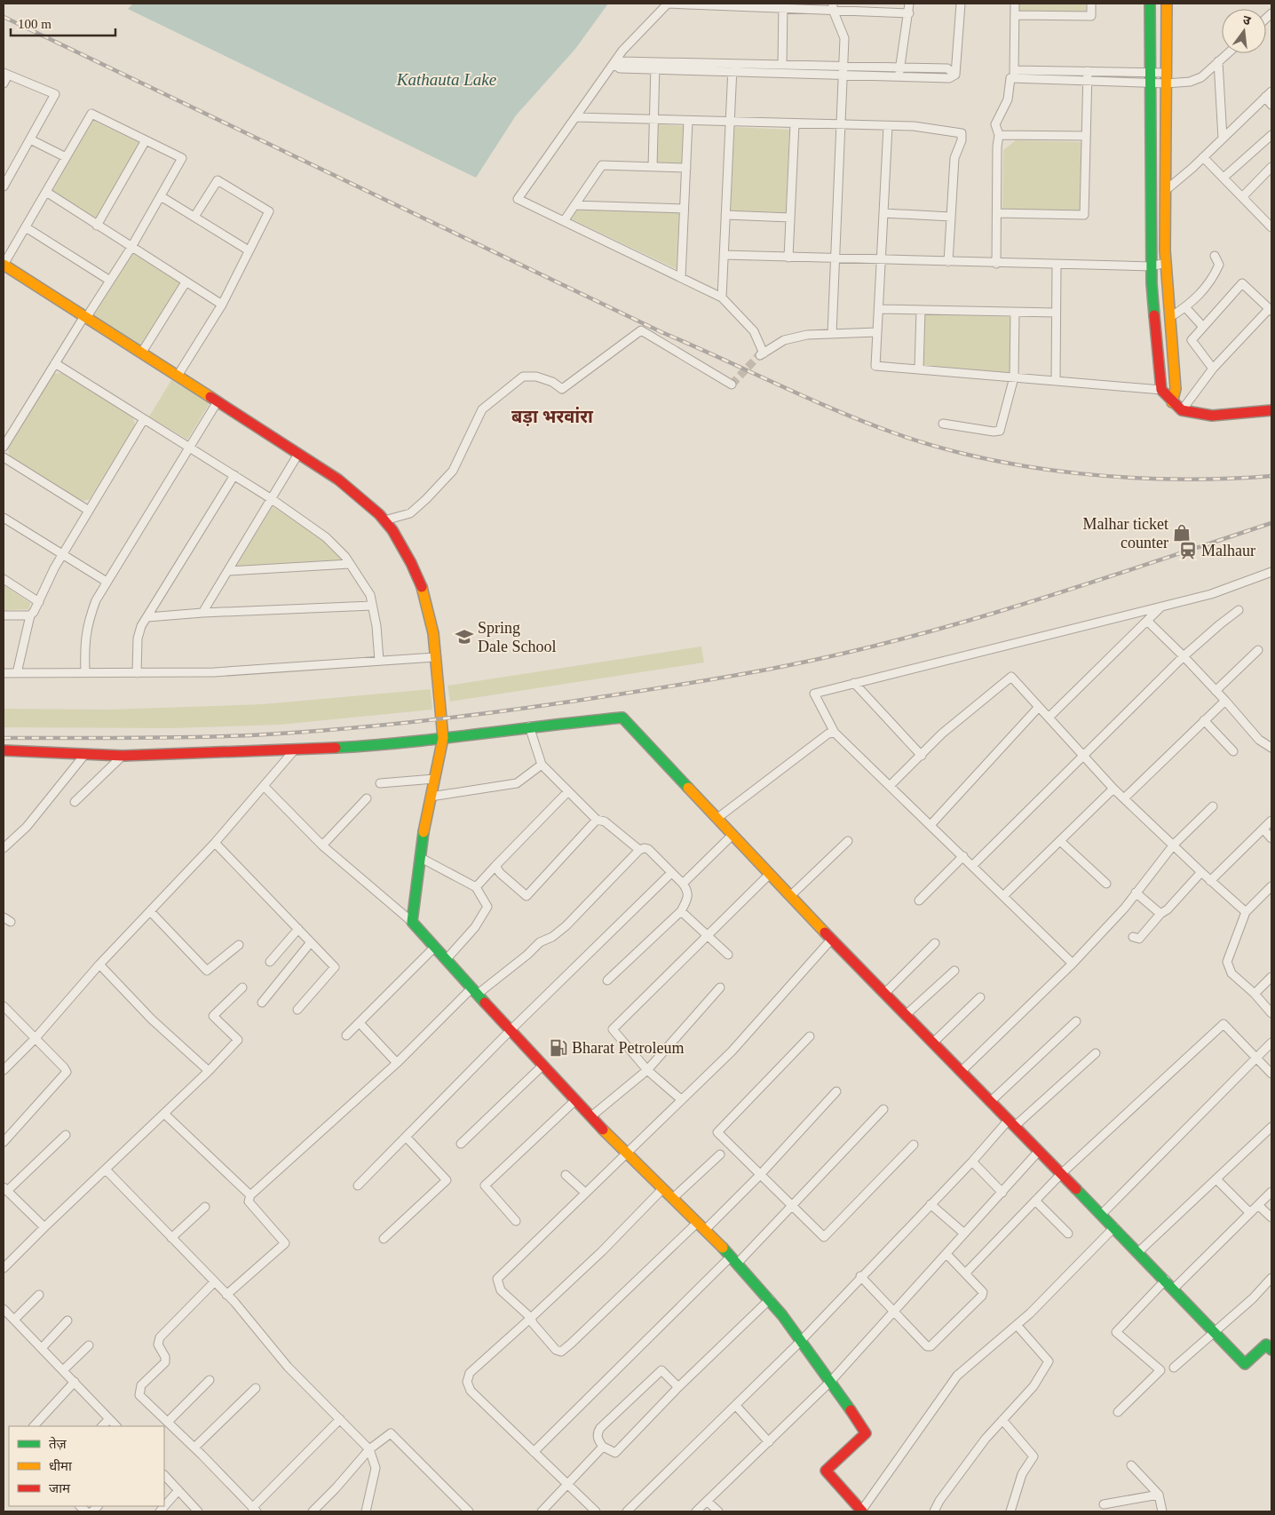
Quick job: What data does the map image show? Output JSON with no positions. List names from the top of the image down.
{
  "districts": ["बड़ा भरवांरा"],
  "water": ["Kathauta Lake"],
  "places": {
    "shop": ["Malhar ticket counter"],
    "station": ["Malhaur"],
    "school or university": ["Spring Dale School"],
    "fuel station": ["Bharat Petroleum"]
  },
  "legend": ["तेज़", "धीमा", "जाम"],
  "scale_bar": "100 m",
  "north": "top"
}
